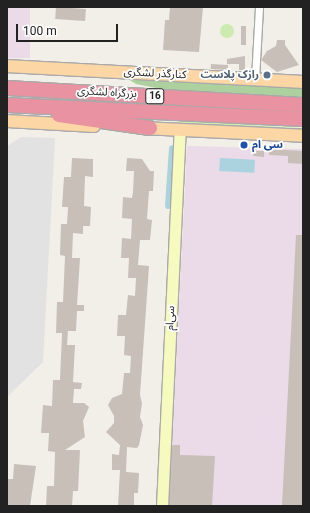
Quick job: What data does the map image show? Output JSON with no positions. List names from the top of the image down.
{
  "streets": {
    "highway": ["بزرگراه لشگری", "16"],
    "main road": ["کنارگذر لشگری"],
    "street": ["سی‌ام"]
  },
  "places": ["رازک پلاست", "سی ام"],
  "scale_bar": "100 m"
}
